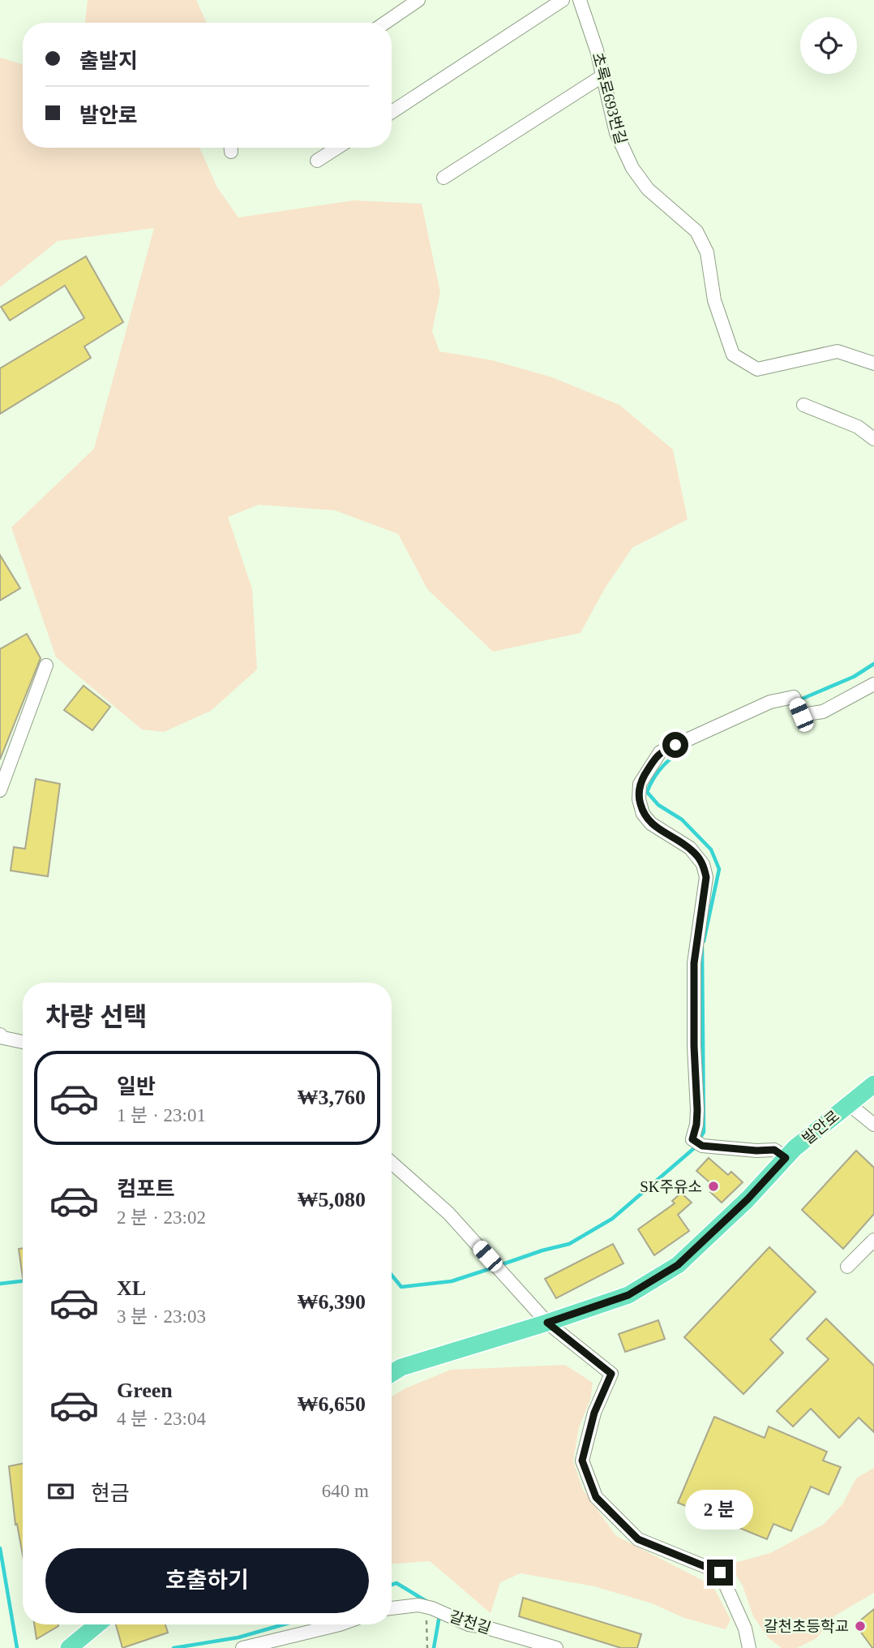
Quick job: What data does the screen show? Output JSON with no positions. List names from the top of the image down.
{
  "streets": {
    "main road": ["발안로"],
    "street": ["초록로693번길", "갈천길"]
  },
  "places": ["SK주유소", "갈천초등학교"],
  "page": {
    "banner": ["출발지", "발안로"],
    "heading": "차량 선택",
    "list": [
      {
        "name": "일반",
        "note": "1 분 · 23:01",
        "value": "₩3,760"
      },
      {
        "name": "컴포트",
        "note": "2 분 · 23:02",
        "value": "₩5,080"
      },
      {
        "name": "XL",
        "note": "3 분 · 23:03",
        "value": "₩6,390"
      },
      {
        "name": "Green",
        "note": "4 분 · 23:04",
        "value": "₩6,650"
      }
    ],
    "pay": ["현금", "640 m"],
    "bubble": "2 분",
    "buttons": "호출하기"
  }
}
